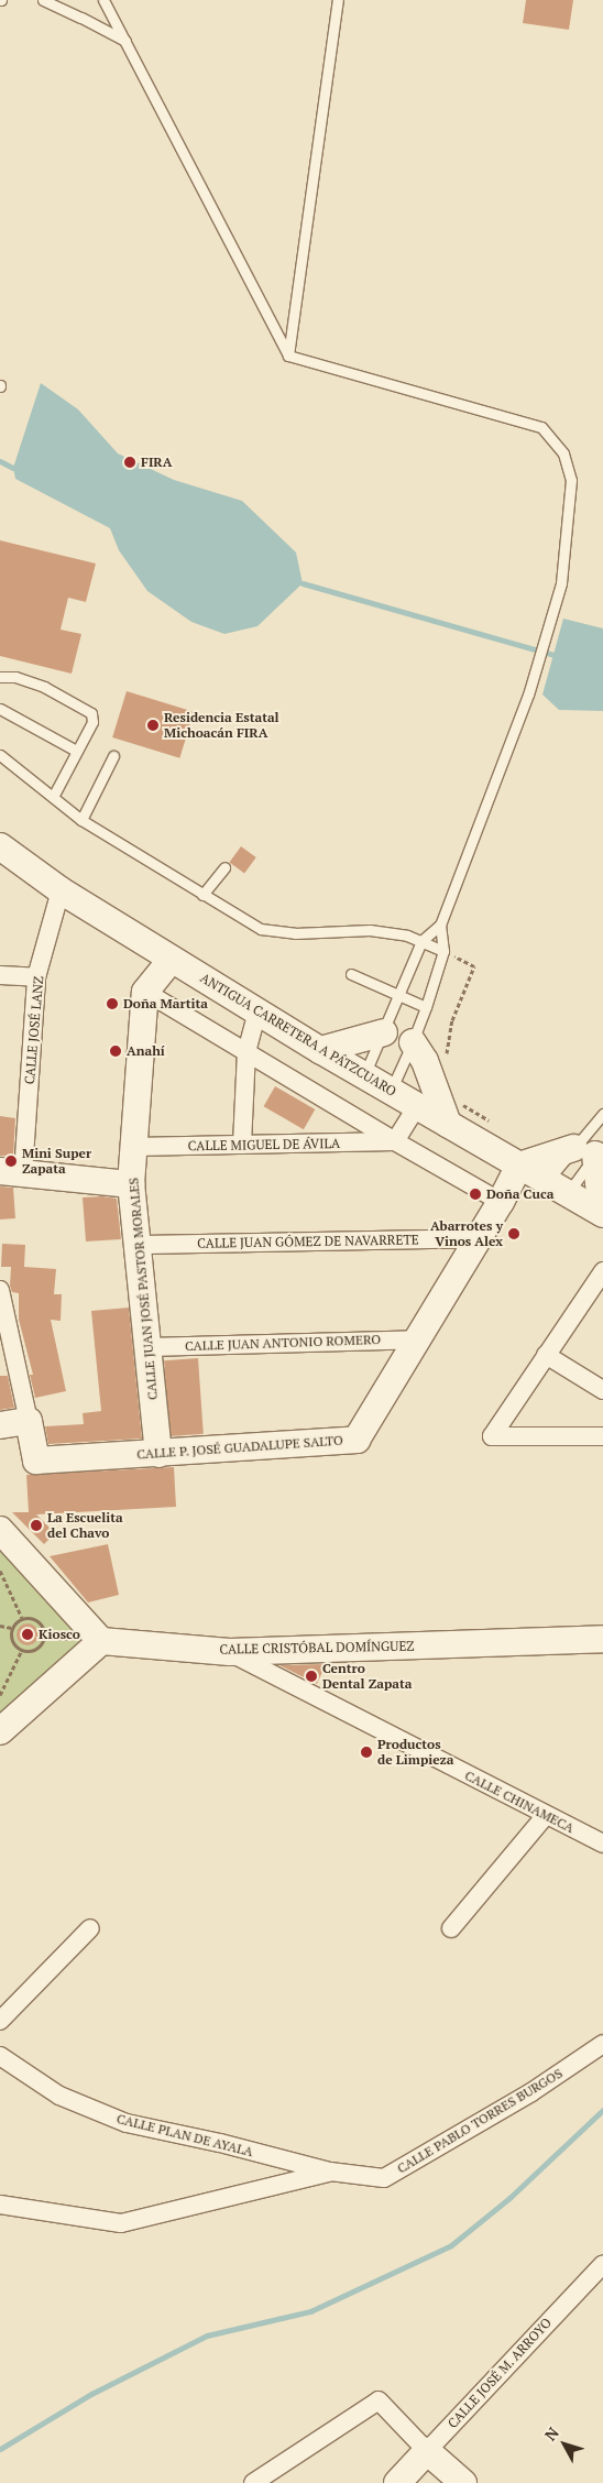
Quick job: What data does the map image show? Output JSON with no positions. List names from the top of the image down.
{
  "streets": {
    "street": [
      "CALLE JOSÉ LANZ",
      "ANTIGUA CARRETERA A PÁTZCUARO",
      "CALLE MIGUEL DE ÁVILA",
      "CALLE JUAN GÓMEZ DE NAVARRETE",
      "CALLE JUAN JOSÉ PASTOR MORALES",
      "CALLE JUAN ANTONIO ROMERO",
      "CALLE P. JOSÉ GUADALUPE SALTO",
      "CALLE CRISTÓBAL DOMÍNGUEZ",
      "CALLE CHINAMECA",
      "CALLE PABLO TORRES BURGOS",
      "CALLE PLAN DE AYALA",
      "CALLE JOSÉ M. ARROYO"
    ]
  },
  "crossings": [
    ["CALLE JOSÉ LANZ", "ANTIGUA CARRETERA A PÁTZCUARO"],
    ["ANTIGUA CARRETERA A PÁTZCUARO", "CALLE P. JOSÉ GUADALUPE SALTO"],
    ["CALLE MIGUEL DE ÁVILA", "CALLE JUAN JOSÉ PASTOR MORALES"],
    ["CALLE JUAN GÓMEZ DE NAVARRETE", "CALLE JUAN JOSÉ PASTOR MORALES"],
    ["CALLE JUAN GÓMEZ DE NAVARRETE", "CALLE P. JOSÉ GUADALUPE SALTO"],
    ["CALLE JUAN JOSÉ PASTOR MORALES", "CALLE JUAN ANTONIO ROMERO"],
    ["CALLE JUAN JOSÉ PASTOR MORALES", "CALLE P. JOSÉ GUADALUPE SALTO"],
    ["CALLE JUAN ANTONIO ROMERO", "CALLE P. JOSÉ GUADALUPE SALTO"],
    ["CALLE CRISTÓBAL DOMÍNGUEZ", "CALLE CHINAMECA"],
    ["CALLE PABLO TORRES BURGOS", "CALLE PLAN DE AYALA"]
  ],
  "places": [
    "FIRA",
    "Residencia Estatal Michoacán FIRA",
    "Doña Martita",
    "Anahí",
    "Mini Super Zapata",
    "Doña Cuca",
    "Abarrotes y Vinos Alex",
    "La Escuelita del Chavo",
    "Kiosco",
    "Centro Dental Zapata",
    "Productos de Limpieza"
  ],
  "north": "top left"
}
